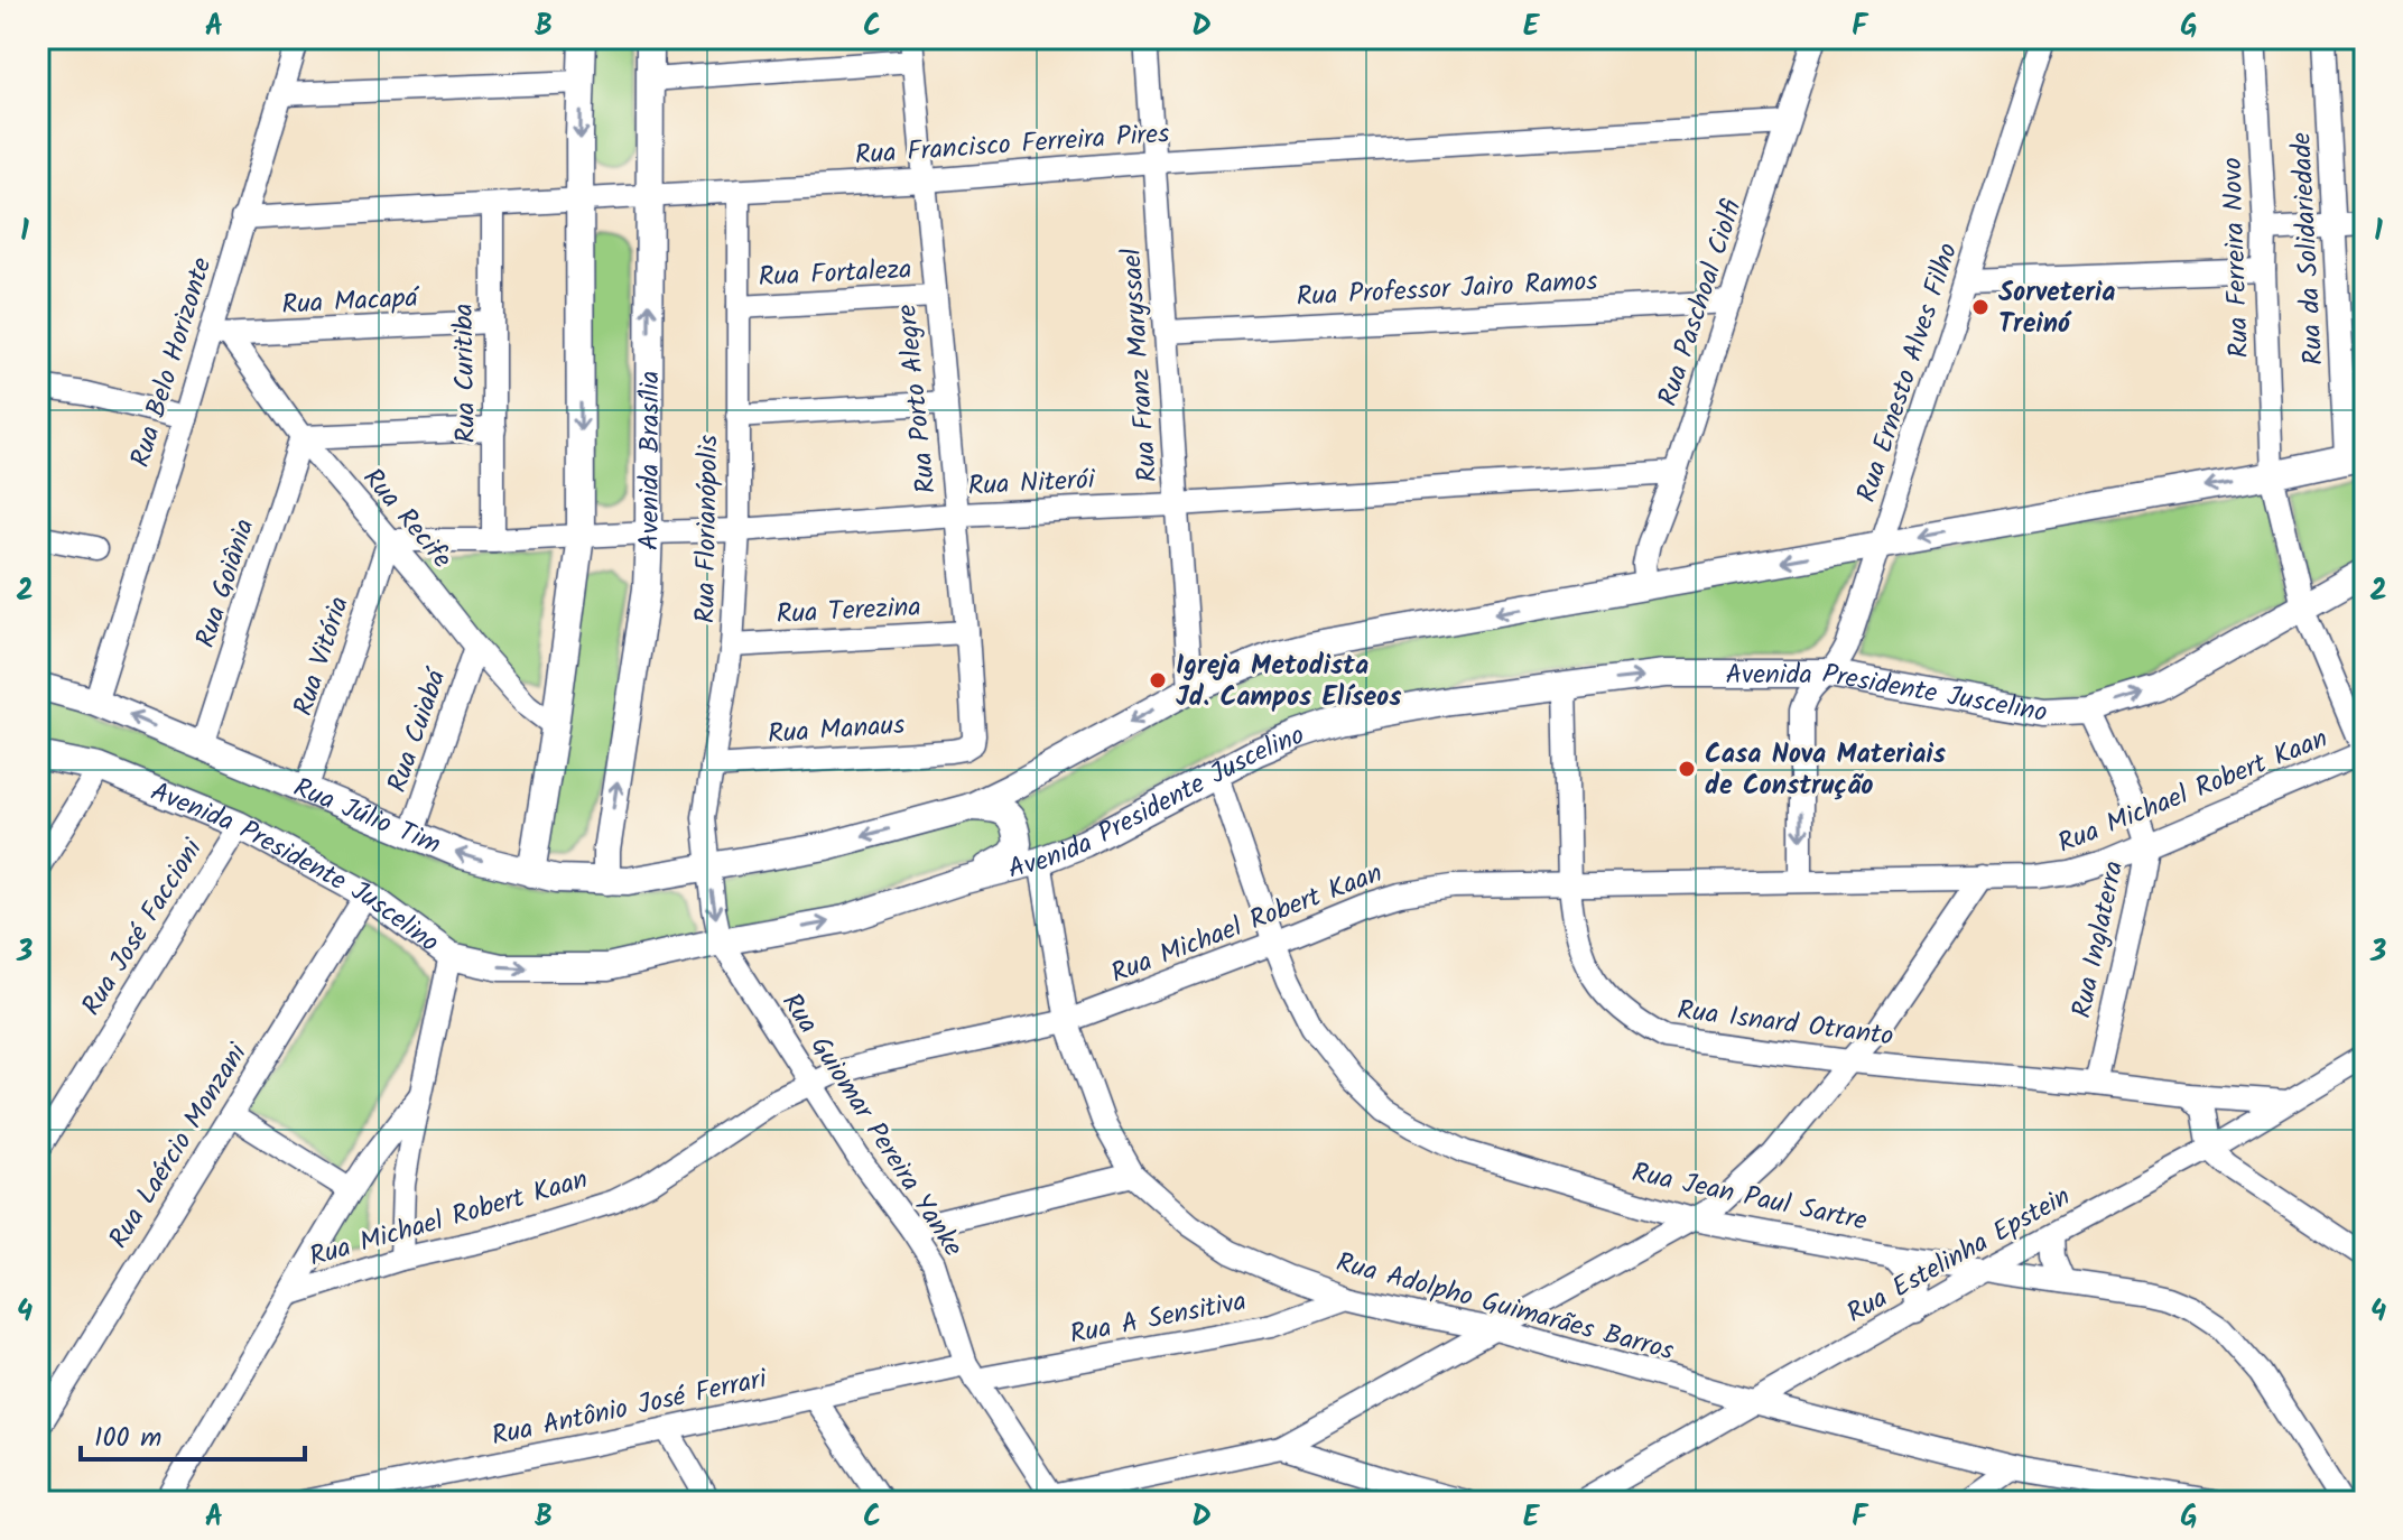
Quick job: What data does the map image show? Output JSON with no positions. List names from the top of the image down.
{
  "streets": {
    "main road": ["Avenida Brasília", "Avenida Presidente Juscelino", "Rua Júlio Tim"],
    "street": [
      "Rua Francisco Ferreira Pires",
      "Rua da Solidariedade",
      "Rua Ferreira Novo",
      "Rua Fortaleza",
      "Rua Professor Jairo Ramos",
      "Rua Macapá",
      "Rua Paschoal Ciolfi",
      "Rua Belo Horizonte",
      "Rua Franz Maryssael",
      "Rua Ernesto Alves Filho",
      "Rua Curitiba",
      "Rua Porto Alegre",
      "Rua Niterói",
      "Rua Recife",
      "Rua Florianópolis",
      "Rua Goiânia",
      "Rua Terezina",
      "Rua Vitória",
      "Rua Manaus",
      "Rua Cuiabá",
      "Rua Michael Robert Kaan",
      "Rua José Faccioni",
      "Rua Inglaterra",
      "Rua Isnard Otranto",
      "Rua Guiomar Pereira Yanke",
      "Rua Laércio Monzani",
      "Rua Jean Paul Sartre",
      "Rua Estelinha Epstein",
      "Rua Adolpho Guimarães Barros",
      "Rua A Sensitiva",
      "Rua Antônio José Ferrari"
    ]
  },
  "crossings": [
    ["Rua Francisco Ferreira Pires", "Rua Paschoal Ciolfi"],
    ["Rua Francisco Ferreira Pires", "Rua Belo Horizonte"],
    ["Rua Francisco Ferreira Pires", "Rua Franz Maryssael"],
    ["Rua Francisco Ferreira Pires", "Rua Curitiba"],
    ["Rua Francisco Ferreira Pires", "Rua Porto Alegre"],
    ["Rua Francisco Ferreira Pires", "Avenida Brasília"],
    ["Rua Francisco Ferreira Pires", "Rua Florianópolis"],
    ["Rua Fortaleza", "Rua Porto Alegre"],
    ["Rua Fortaleza", "Rua Florianópolis"],
    ["Rua Professor Jairo Ramos", "Rua Paschoal Ciolfi"],
    ["Rua Professor Jairo Ramos", "Rua Franz Maryssael"],
    ["Rua Macapá", "Rua Belo Horizonte"],
    ["Rua Macapá", "Rua Curitiba"],
    ["Rua Macapá", "Rua Recife"],
    ["Rua Paschoal Ciolfi", "Rua Niterói"],
    ["Rua Belo Horizonte", "Rua Recife"],
    ["Rua Belo Horizonte", "Rua Júlio Tim"],
    ["Rua Franz Maryssael", "Rua Niterói"],
    ["Rua Ernesto Alves Filho", "Avenida Presidente Juscelino"],
    ["Rua Curitiba", "Rua Niterói"],
    ["Rua Porto Alegre", "Rua Niterói"],
    ["Rua Porto Alegre", "Rua Terezina"],
    ["Rua Porto Alegre", "Rua Manaus"],
    ["Avenida Brasília", "Rua Niterói"],
    ["Avenida Brasília", "Rua Júlio Tim"],
    ["Rua Niterói", "Rua Recife"],
    ["Rua Niterói", "Rua Florianópolis"],
    ["Rua Niterói", "Rua Vitória"],
    ["Rua Recife", "Rua Goiânia"],
    ["Rua Recife", "Rua Vitória"],
    ["Rua Recife", "Rua Cuiabá"],
    ["Rua Florianópolis", "Rua Terezina"],
    ["Rua Florianópolis", "Rua Manaus"],
    ["Rua Florianópolis", "Rua Júlio Tim"],
    ["Rua Florianópolis", "Rua Guiomar Pereira Yanke"],
    ["Rua Goiânia", "Rua Júlio Tim"],
    ["Rua Vitória", "Rua Júlio Tim"],
    ["Avenida Presidente Juscelino", "Rua José Faccioni"],
    ["Avenida Presidente Juscelino", "Rua Inglaterra"],
    ["Avenida Presidente Juscelino", "Rua Isnard Otranto"],
    ["Avenida Presidente Juscelino", "Rua Guiomar Pereira Yanke"],
    ["Avenida Presidente Juscelino", "Rua Laércio Monzani"],
    ["Avenida Presidente Juscelino", "Rua Jean Paul Sartre"],
    ["Avenida Presidente Juscelino", "Rua Adolpho Guimarães Barros"],
    ["Rua Cuiabá", "Rua Júlio Tim"],
    ["Rua Michael Robert Kaan", "Rua Inglaterra"],
    ["Rua Michael Robert Kaan", "Rua Isnard Otranto"],
    ["Rua Michael Robert Kaan", "Rua Guiomar Pereira Yanke"],
    ["Rua Michael Robert Kaan", "Rua Jean Paul Sartre"],
    ["Rua Michael Robert Kaan", "Rua Adolpho Guimarães Barros"],
    ["Rua Júlio Tim", "Rua Guiomar Pereira Yanke"],
    ["Rua Inglaterra", "Rua Isnard Otranto"],
    ["Rua Isnard Otranto", "Rua Estelinha Epstein"],
    ["Rua Guiomar Pereira Yanke", "Rua A Sensitiva"],
    ["Rua Guiomar Pereira Yanke", "Rua Antônio José Ferrari"],
    ["Rua Jean Paul Sartre", "Rua Estelinha Epstein"],
    ["Rua Estelinha Epstein", "Rua Adolpho Guimarães Barros"],
    ["Rua Adolpho Guimarães Barros", "Rua A Sensitiva"],
    ["Rua A Sensitiva", "Rua Antônio José Ferrari"]
  ],
  "places": ["Sorveteria Treinó", "Igreja Metodista Jd. Campos Elíseos", "Casa Nova Materiais de Construção"],
  "scale_bar": "100 m",
  "grid": {
    "columns": [
      "A",
      "B",
      "C",
      "D",
      "E",
      "F",
      "G"
    ],
    "rows": [
      "1",
      "2",
      "3",
      "4"
    ]
  }
}
